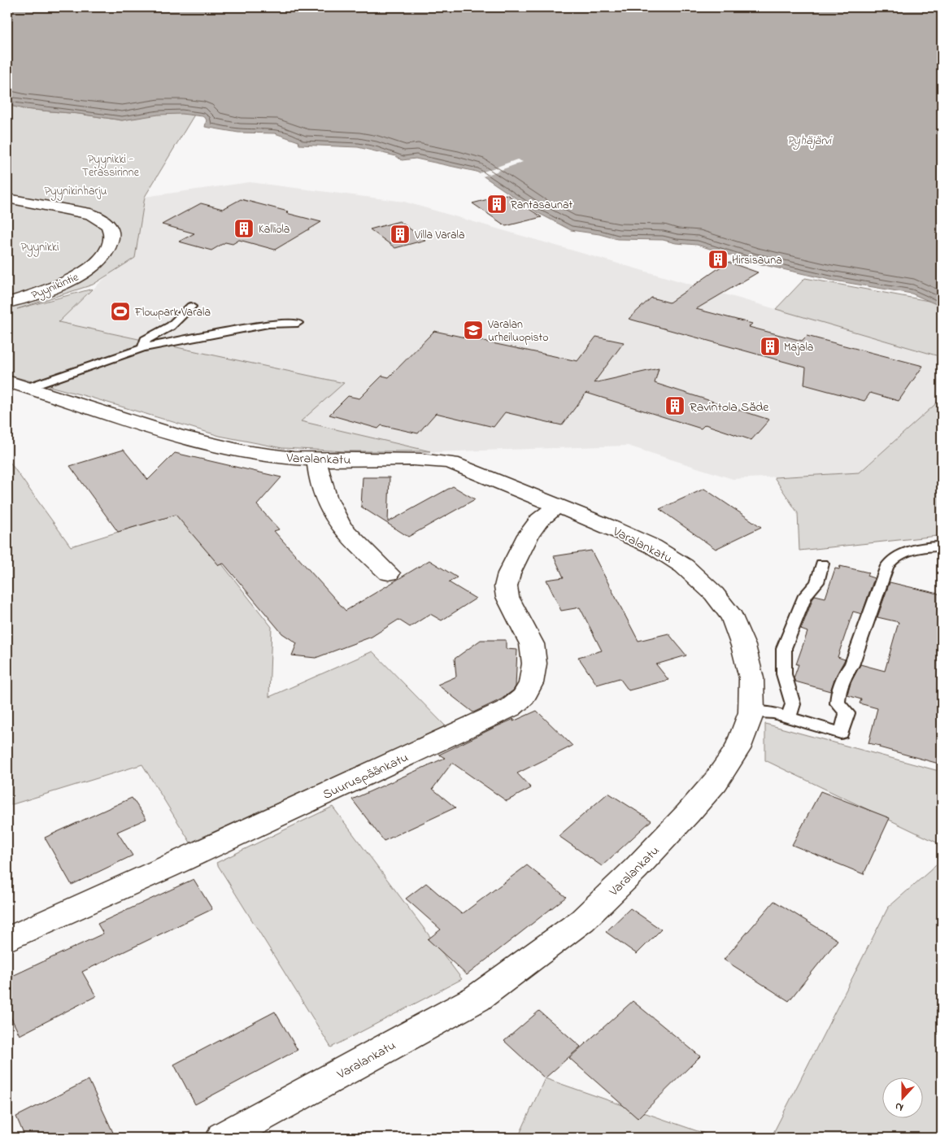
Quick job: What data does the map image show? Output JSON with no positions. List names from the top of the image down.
{
  "streets": {
    "street": ["Pyynikintie", "Varalankatu", "Suuruspäänkatu"]
  },
  "crossings": [
    ["Varalankatu", "Suuruspäänkatu"]
  ],
  "water": ["Pyhäjärvi"],
  "parks": ["Pyynikki - Terassirinne", "Pyynikinharju", "Pyynikki"],
  "places": {
    "building": [
      "Rantasaunat",
      "Kalliola",
      "Villa Varala",
      "Hirsisauna",
      "Majala",
      "Ravintola Säde"
    ],
    "sports": ["Flowpark Varala"],
    "school or university": ["Varalan urheiluopisto"]
  },
  "north": "bottom"
}
